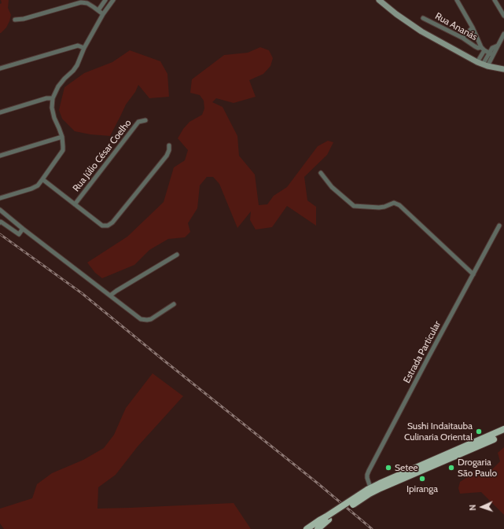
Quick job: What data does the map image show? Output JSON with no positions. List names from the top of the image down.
{
  "streets": {
    "street": ["Rua Ananás", "Rua Júlio César Coelho", "Estrada Particular"]
  },
  "places": [
    "Sushi Indaitauba Culinaria Oriental",
    "Setee",
    "Drogaria São Paulo",
    "Ipiranga"
  ],
  "north": "left"
}
